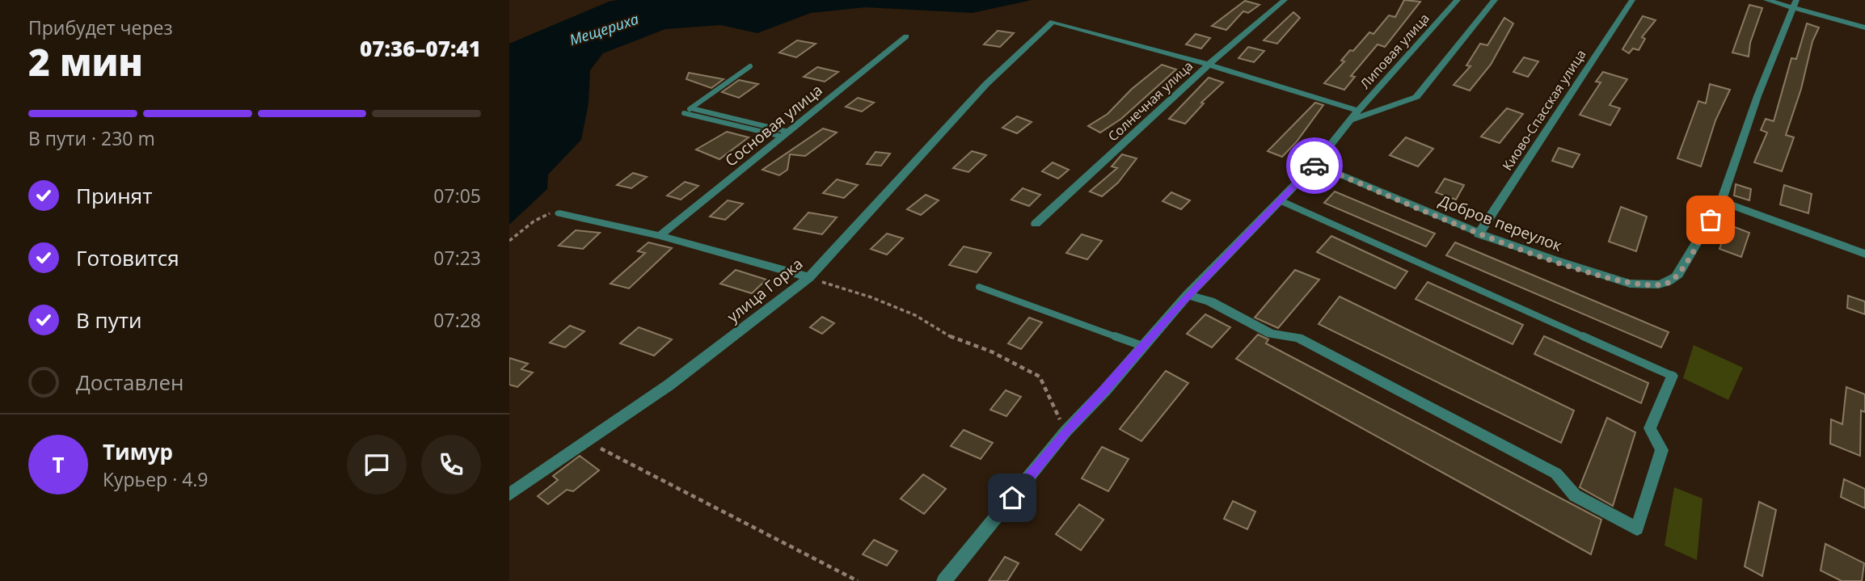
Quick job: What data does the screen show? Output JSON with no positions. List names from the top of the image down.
{
  "streets": {
    "street": [
      "Липовая улица",
      "Солнечная улица",
      "Киово-Спасская улица",
      "Сосновая улица",
      "Добров переулок",
      "улица Горка"
    ]
  },
  "crossings": [
    ["Липовая улица", "Добров переулок"],
    ["Солнечная улица", "улица Горка"],
    ["Киово-Спасская улица", "Добров переулок"]
  ],
  "water": ["Мещериха"],
  "page": {
    "heading": ["2 мин", "Прибудет через", "07:36–07:41"],
    "panel": ["Тимур", "Курьер · 4.9"],
    "bar": "В пути · 230 m",
    "list": [
      ["Принят", "07:05"],
      ["Готовится", "07:23"],
      ["В пути", "07:28"],
      "Доставлен"
    ],
    "round": "Т"
  }
}
